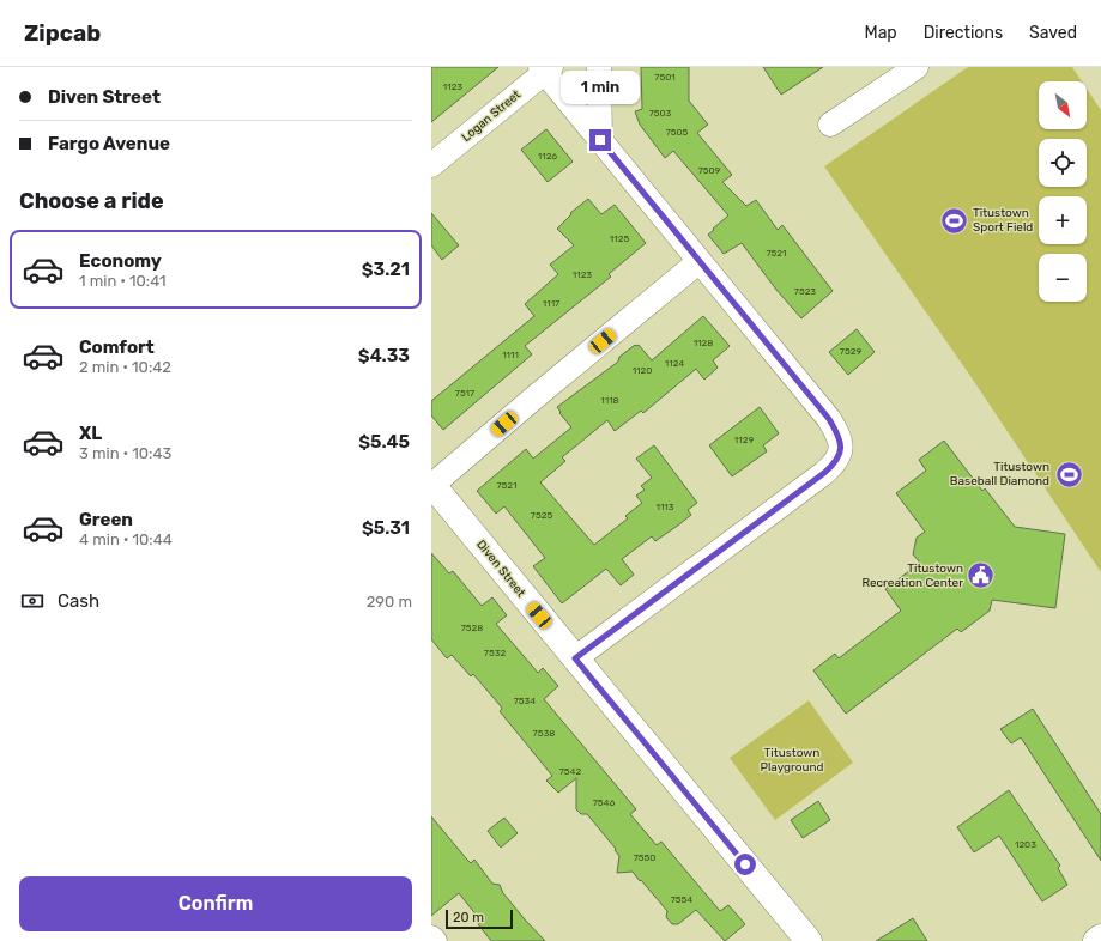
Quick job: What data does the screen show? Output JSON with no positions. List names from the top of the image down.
{
  "streets": {
    "street": ["Logan Street", "Diven Street"]
  },
  "parks": ["Titustown Playground"],
  "places": {
    "sports": ["Titustown Sport Field", "Titustown Baseball Diamond"],
    "public building": ["Titustown Recreation Center"]
  },
  "house_numbers": [
    "7501",
    "1123",
    "7503",
    "7505",
    "1126",
    "7509",
    "1125",
    "7521",
    "1123",
    "7523",
    "1117",
    "1128",
    "7529",
    "1111",
    "1124",
    "1120",
    "7517",
    "1118",
    "1129",
    "7521",
    "1113",
    "7525",
    "7528",
    "7532",
    "7534",
    "7538",
    "7542",
    "7546",
    "1203",
    "7550",
    "7554"
  ],
  "scale_bar": "20 m",
  "north": "bottom right",
  "page": {
    "header": "Zipcab",
    "nav": ["Map", "Directions", "Saved"],
    "banner": ["Diven Street", "Fargo Avenue"],
    "bubble": "1 min",
    "map_buttons": ["+", "−"],
    "heading": "Choose a ride",
    "list": [
      {
        "name": "Economy",
        "note": "1 min · 10:41",
        "value": "$3.21"
      },
      {
        "name": "Comfort",
        "note": "2 min · 10:42",
        "value": "$4.33"
      },
      {
        "name": "XL",
        "note": "3 min · 10:43",
        "value": "$5.45"
      },
      {
        "name": "Green",
        "note": "4 min · 10:44",
        "value": "$5.31"
      }
    ],
    "pay": ["Cash", "290 m"],
    "buttons": "Confirm",
    "scale": "20 m"
  }
}
